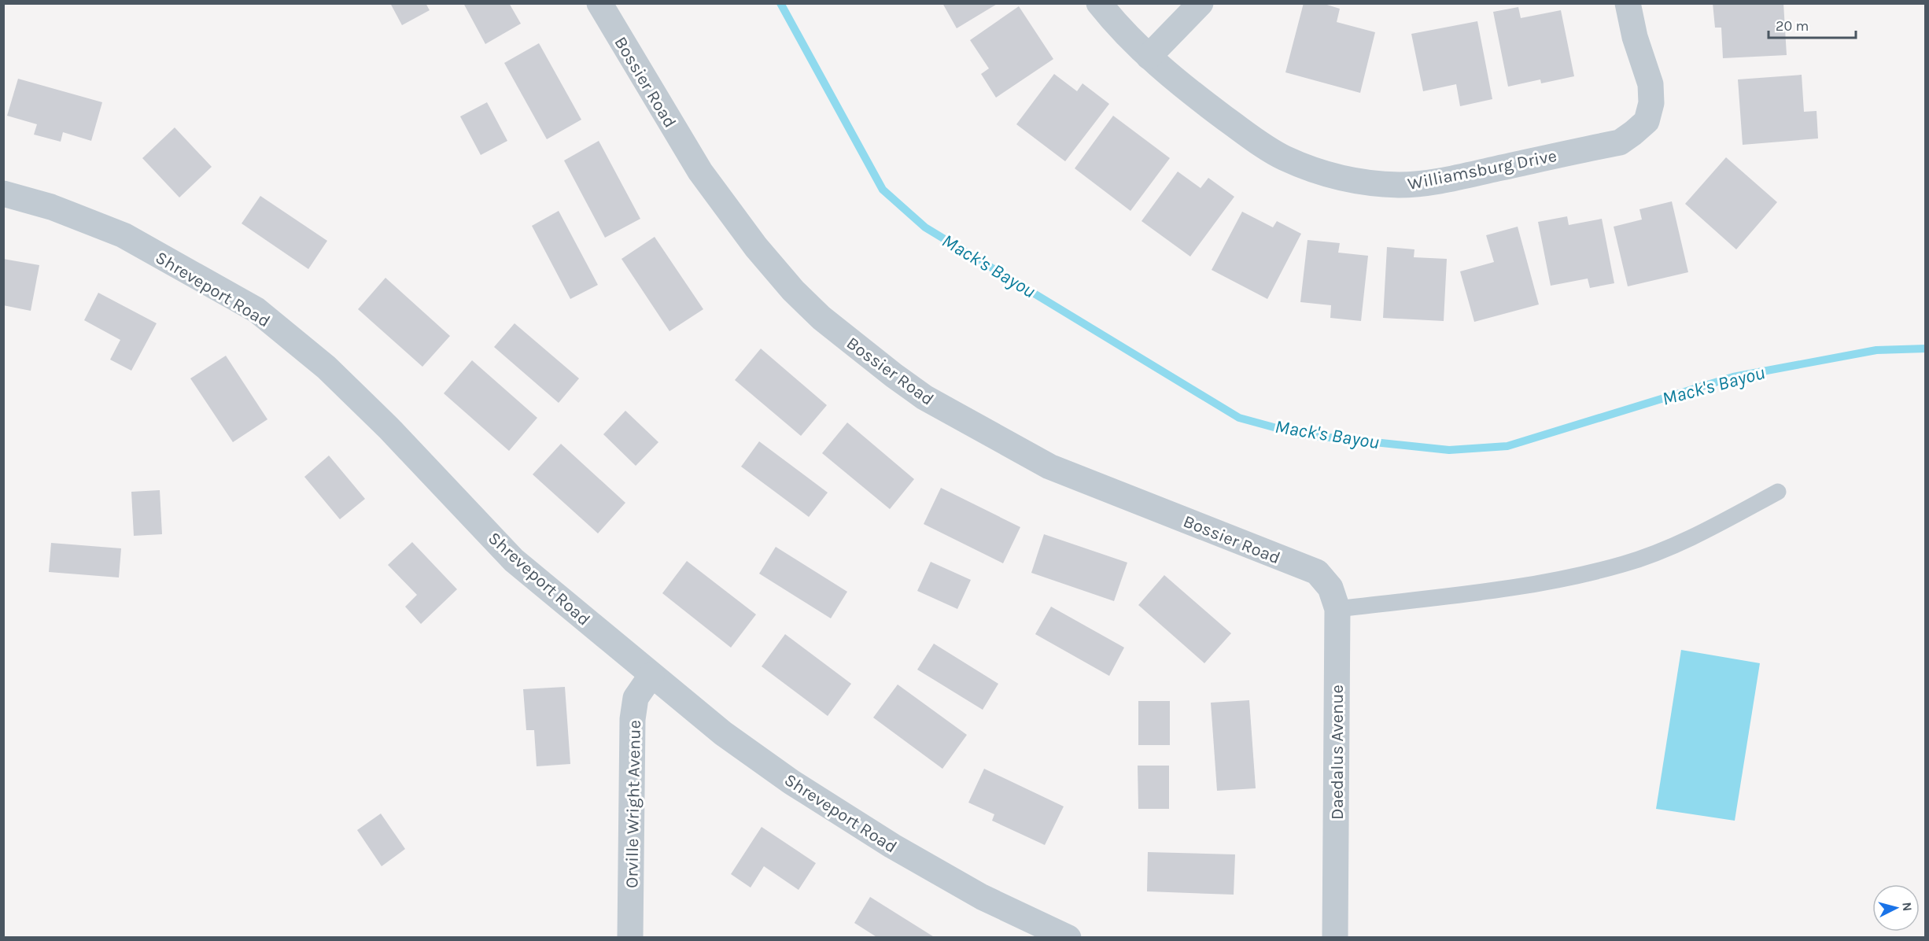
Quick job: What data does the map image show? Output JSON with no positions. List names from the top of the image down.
{
  "streets": {
    "street": [
      "Bossier Road",
      "Williamsburg Drive",
      "Shreveport Road",
      "Daedalus Avenue",
      "Orville Wright Avenue"
    ]
  },
  "crossings": [
    ["Bossier Road", "Daedalus Avenue"],
    ["Shreveport Road", "Orville Wright Avenue"]
  ],
  "water": ["Mack's Bayou"],
  "scale_bar": "20 m",
  "north": "right"
}
